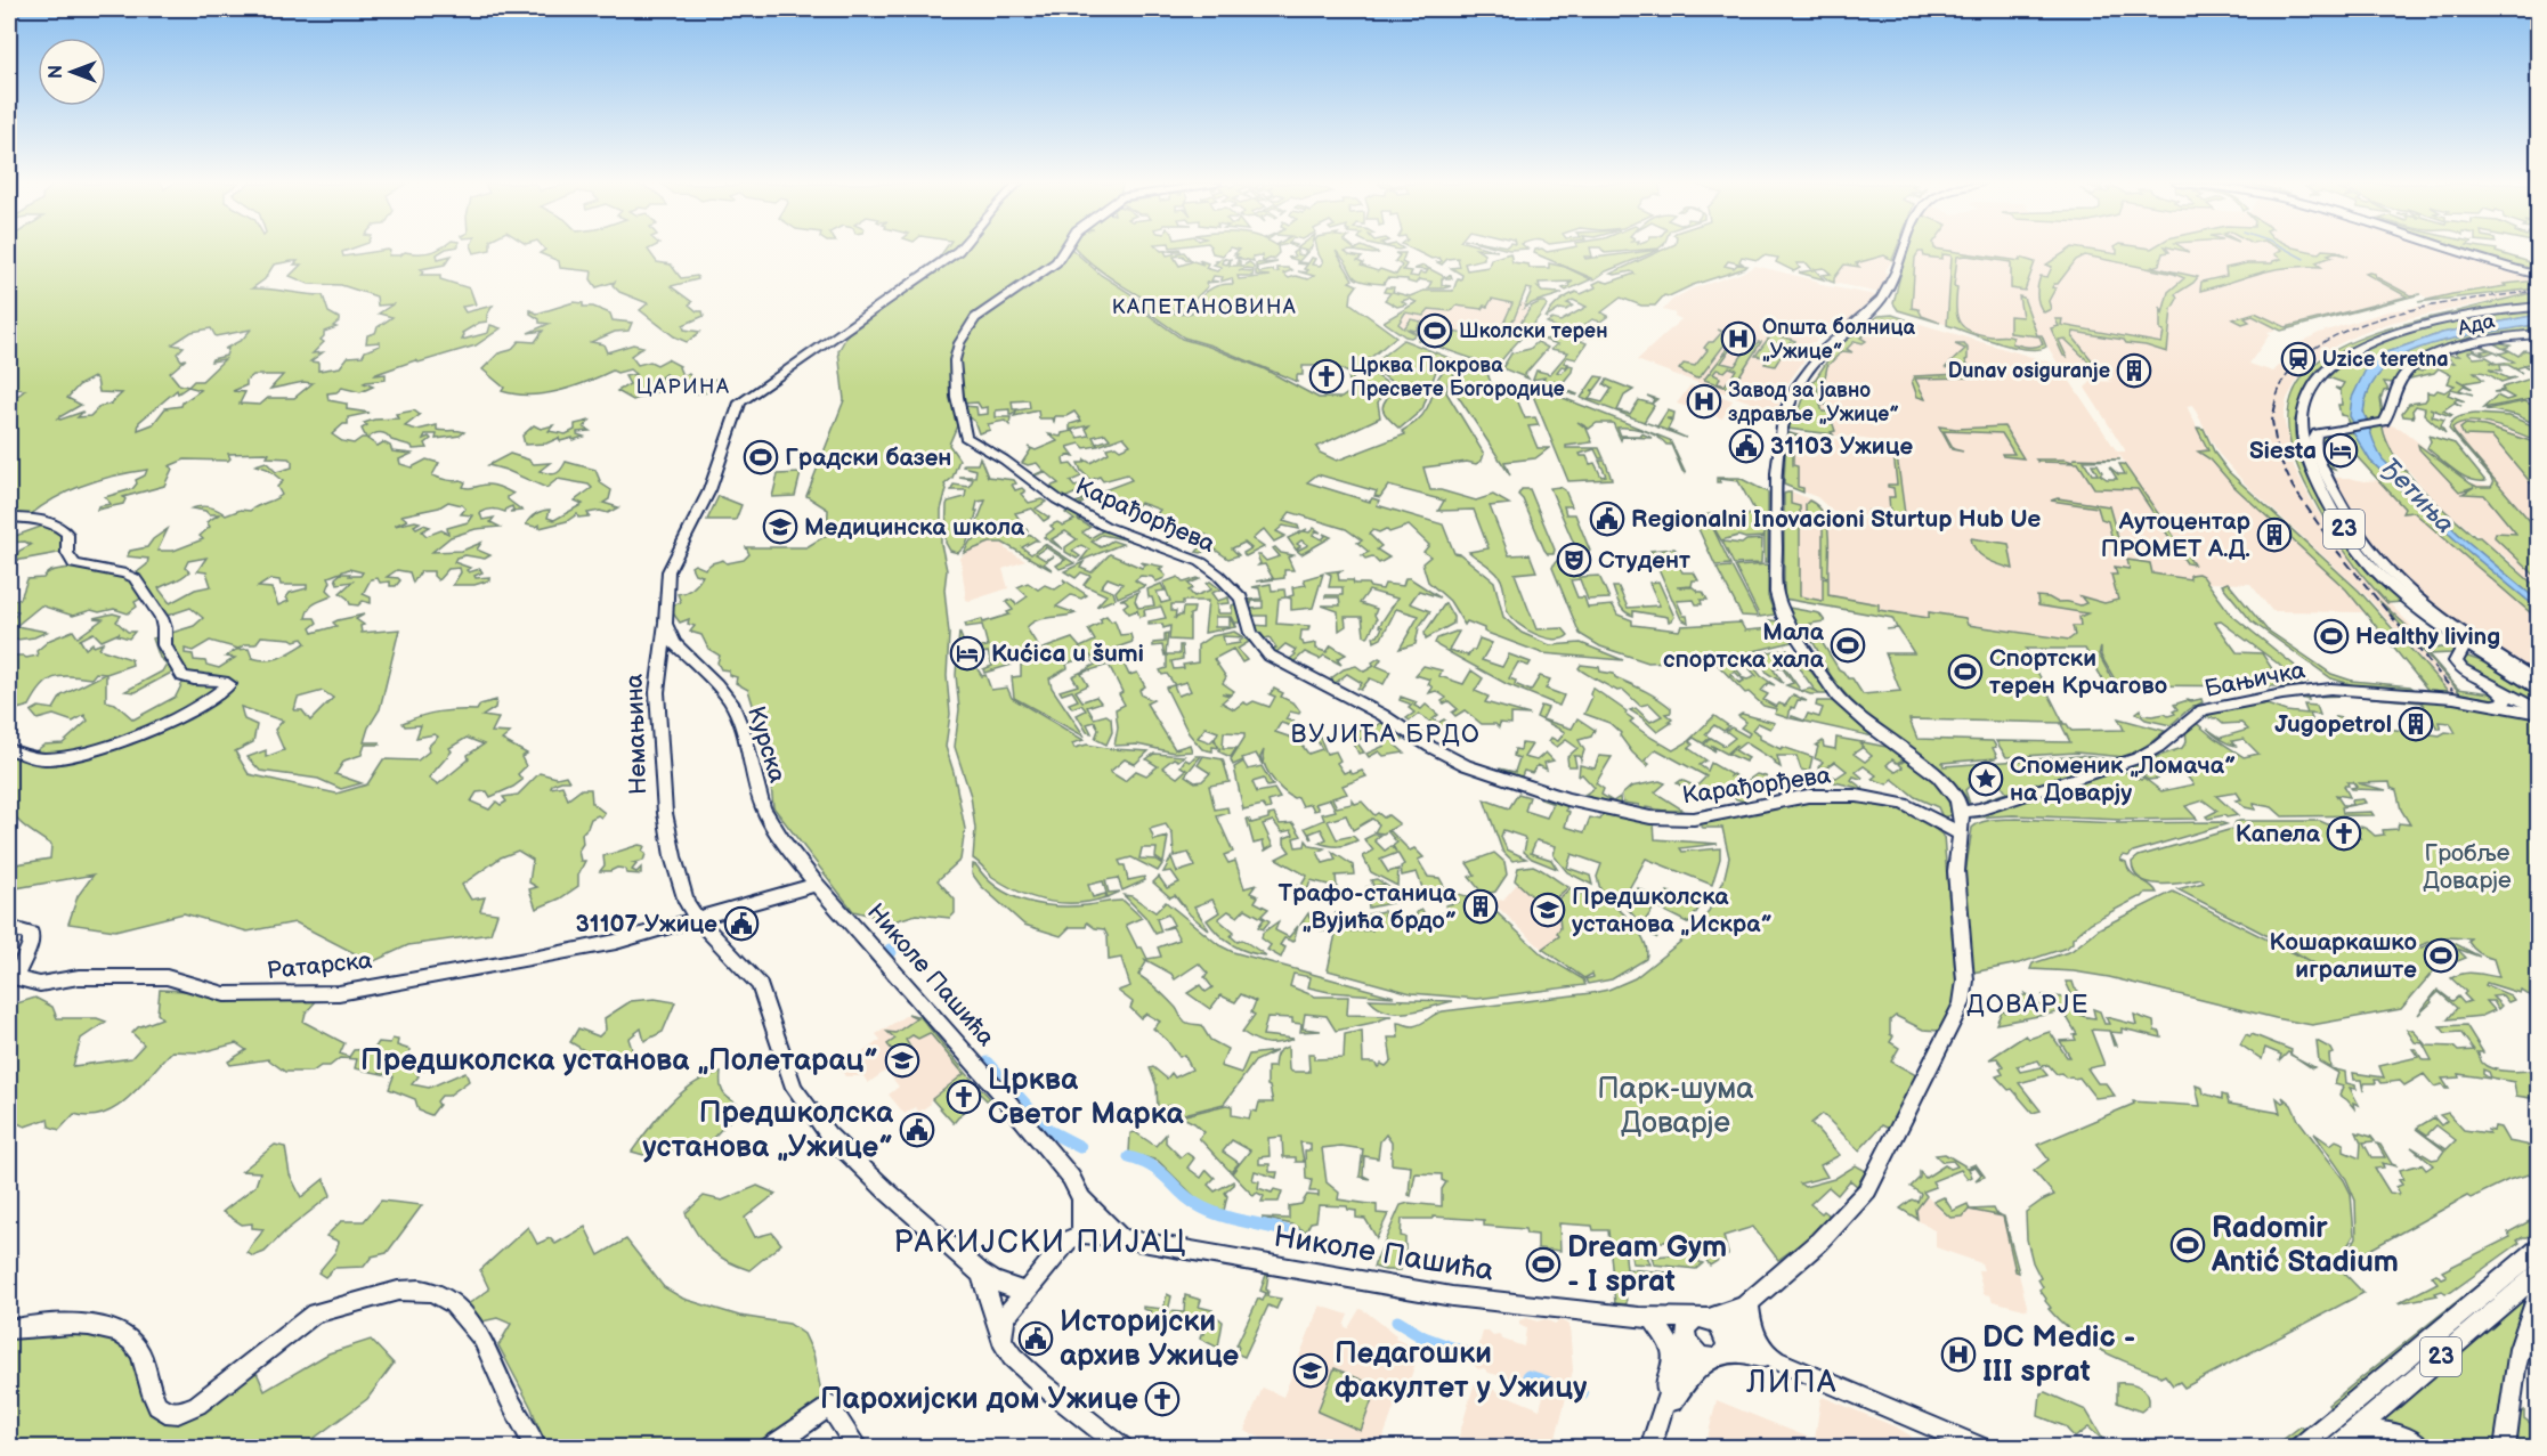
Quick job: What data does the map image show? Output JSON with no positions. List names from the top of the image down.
{
  "streets": {
    "street": [
      "Ада",
      "Карађорђева",
      "23",
      "Бањичка",
      "Немањина",
      "Курска",
      "Ратарска",
      "Николе Пашића"
    ]
  },
  "crossings": [
    ["Немањина", "Курска"],
    ["Немањина", "Ратарска"],
    ["Курска", "Николе Пашића"]
  ],
  "districts": [
    "КАПЕТАНОВИНА",
    "ЦАРИНА",
    "ВУЈИЋА БРДО",
    "ДОВАРЈЕ",
    "РАКИЈСКИ ПИЈАЦ",
    "ЛИПА"
  ],
  "water": ["Ђетиња"],
  "parks": ["Гробље Доварје", "Парк-шума Доварје"],
  "places": {
    "sports": [
      "Школски терен",
      "Градски базен",
      "Healthy living",
      "Мала спортска хала",
      "Спортски терен Крчагово",
      "Кошаркашко игралиште",
      "Radomir Antić Stadium",
      "Dream Gym - I sprat"
    ],
    "hospital": ["Општа болница „Ужице”", "Завод за јавно здравље „Ужице”", "DC Medic - III sprat"],
    "station": ["Uzice teretna"],
    "building": [
      "Dunav osiguranje",
      "Аутоцентар ПРОМЕТ А.Д.",
      "Jugopetrol",
      "Трафо-станица „Вујића брдо”"
    ],
    "church": [
      "Црква Покрова Пресвете Богородице",
      "Капела",
      "Црква Светог Марка",
      "Парохијски дом Ужице"
    ],
    "public building": [
      "31103 Ужице",
      "Regionalni Inovacioni Sturtup Hub Ue",
      "31107 Ужице",
      "Предшколска установа „Ужице”",
      "Историјски архив Ужице"
    ],
    "hotel": ["Siesta", "Kućica u šumi"],
    "school or university": [
      "Медицинска школа",
      "Предшколска установа „Искра”",
      "Предшколска установа „Полетарац”",
      "Педагошки факултет у Ужицу"
    ],
    "theatre": ["Студент"],
    "place": ["Споменик „Ломача” на Доварју"]
  },
  "north": "left"
}
